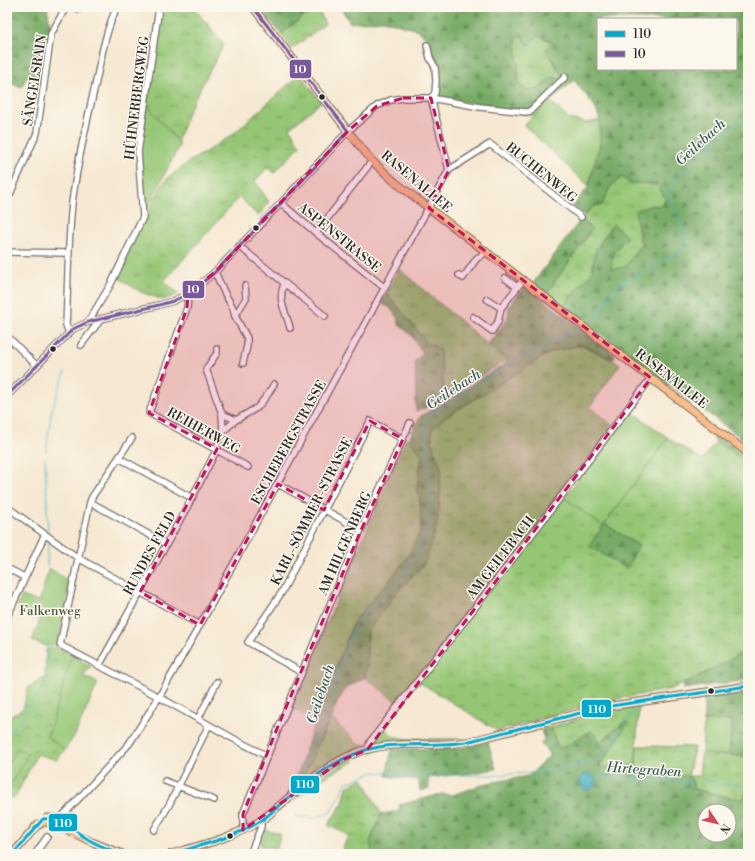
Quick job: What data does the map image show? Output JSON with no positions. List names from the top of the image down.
{
  "streets": {
    "main road": ["RASENALLEE"],
    "street": [
      "SÄNGELSRAIN",
      "HÜHNERBERGWEG",
      "BUCHENWEG",
      "ASPENSTRASSE",
      "REIHERWEG",
      "ESCHEBERGSTRASSE",
      "KARL-SÖMMER-STRASSE",
      "AM HILGENBERG",
      "RUNDES FELD",
      "AM GEILEBACH"
    ]
  },
  "crossings": [
    ["BUCHENWEG", "ESCHEBERGSTRASSE"],
    ["RASENALLEE", "ESCHEBERGSTRASSE"],
    ["RASENALLEE", "AM GEILEBACH"],
    ["ASPENSTRASSE", "ESCHEBERGSTRASSE"],
    ["REIHERWEG", "RUNDES FELD"],
    ["KARL-SÖMMER-STRASSE", "AM HILGENBERG"]
  ],
  "water": ["Geilebach", "Hirtegraben"],
  "parks": ["Falkenweg"],
  "lines": ["transit line 10", "transit line 110"],
  "legend": ["110", "10"],
  "north": "bottom right"
}
